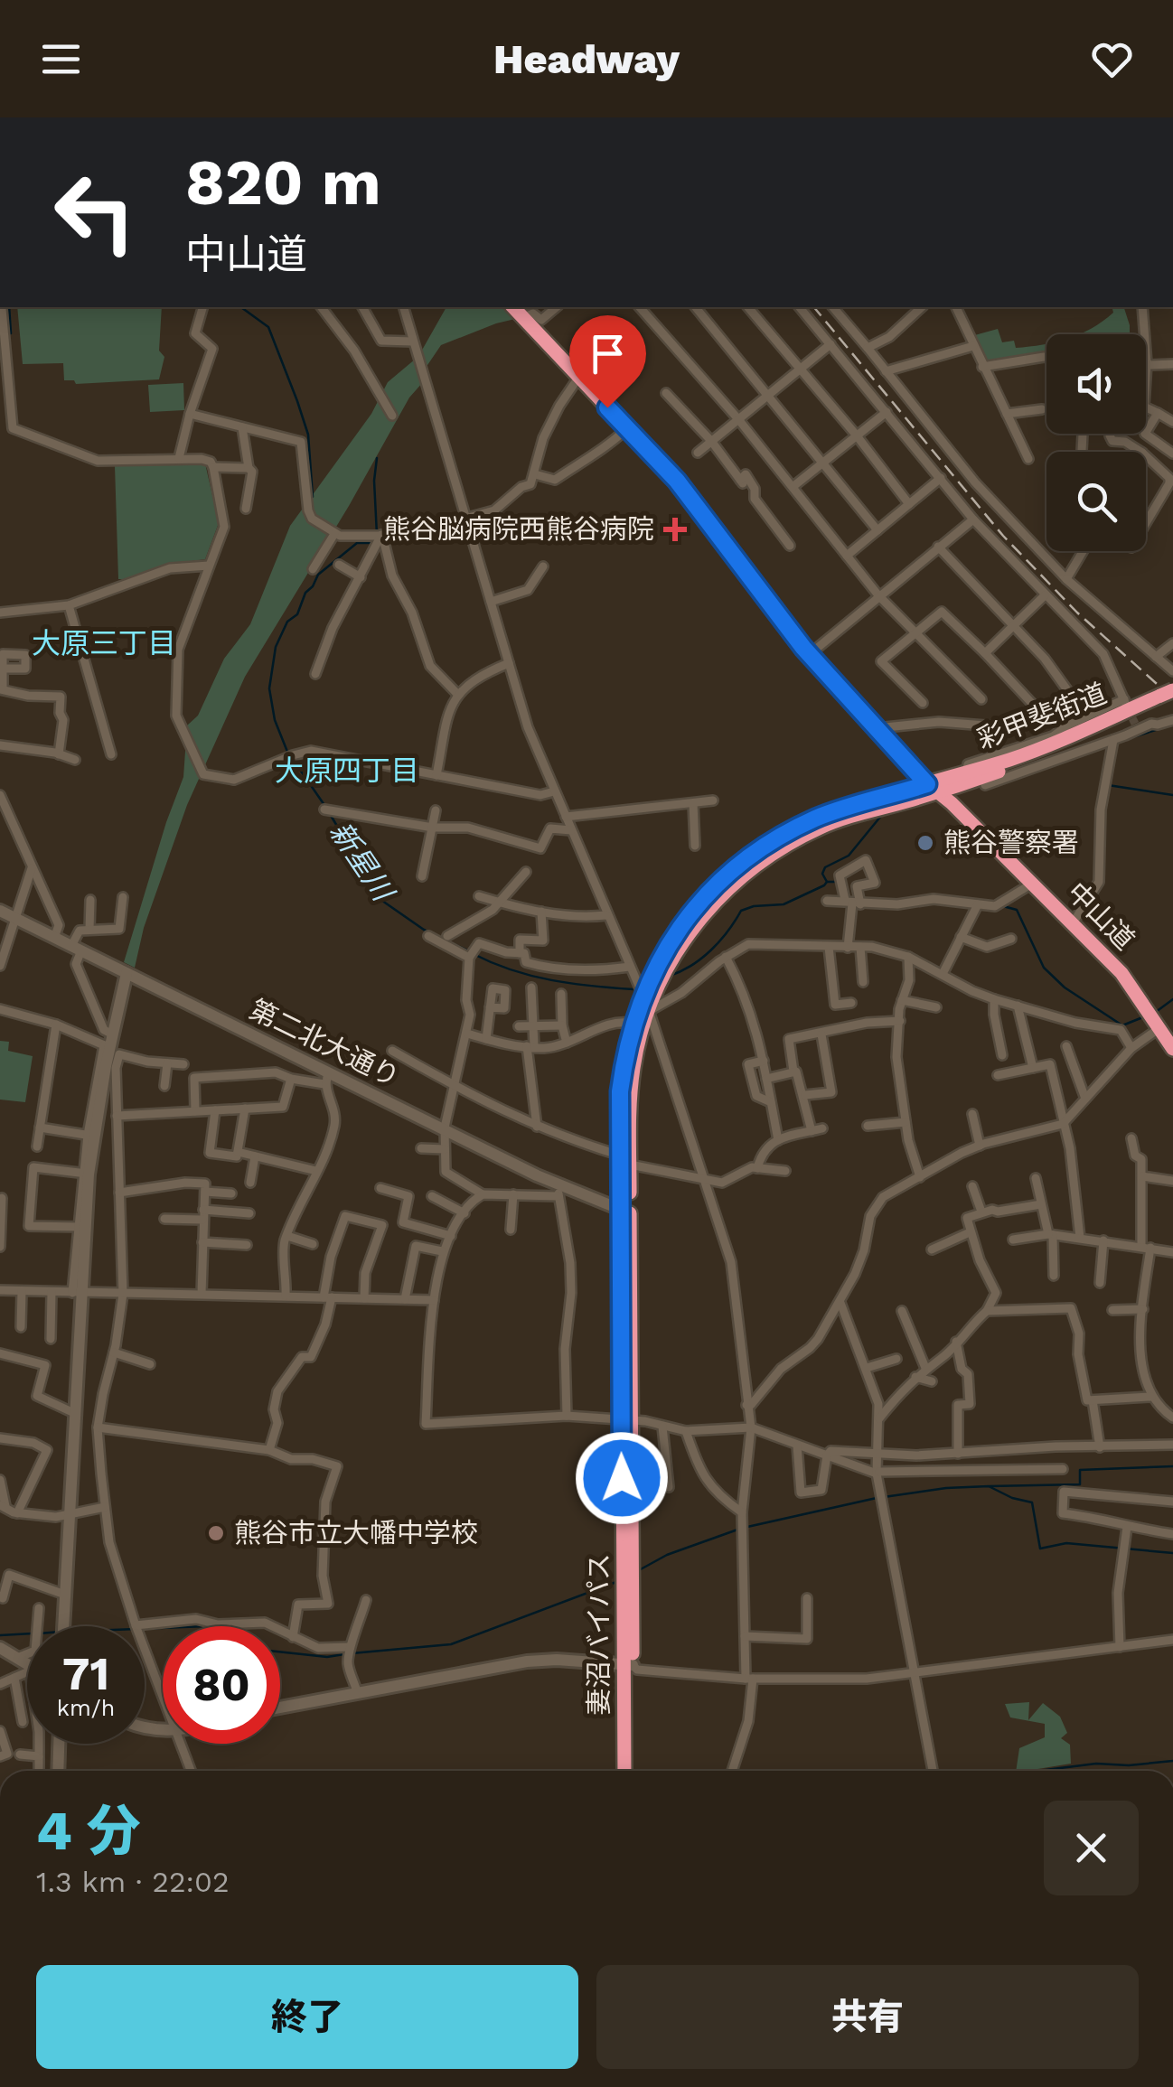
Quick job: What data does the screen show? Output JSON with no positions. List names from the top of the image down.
{
  "streets": {
    "highway": ["彩甲斐街道", "中山道", "妻沼バイパス"],
    "street": ["第二北大通り"]
  },
  "crossings": [
    ["彩甲斐街道", "中山道"],
    ["彩甲斐街道", "妻沼バイパス"],
    ["中山道", "妻沼バイパス"],
    ["第二北大通り", "妻沼バイパス"]
  ],
  "districts": ["大原三丁目", "大原四丁目"],
  "water": ["新星川"],
  "places": {
    "health": ["熊谷脳病院西熊谷病院"],
    "other": ["熊谷警察署", "熊谷市立大幡中学校"]
  },
  "page": {
    "header": "Headway",
    "turn": ["820 m", "中山道"],
    "speed": "71 km/h",
    "limit": "80",
    "heading": ["4 分", "1.3 km · 22:02"],
    "buttons": ["終了", "共有"]
  }
}
